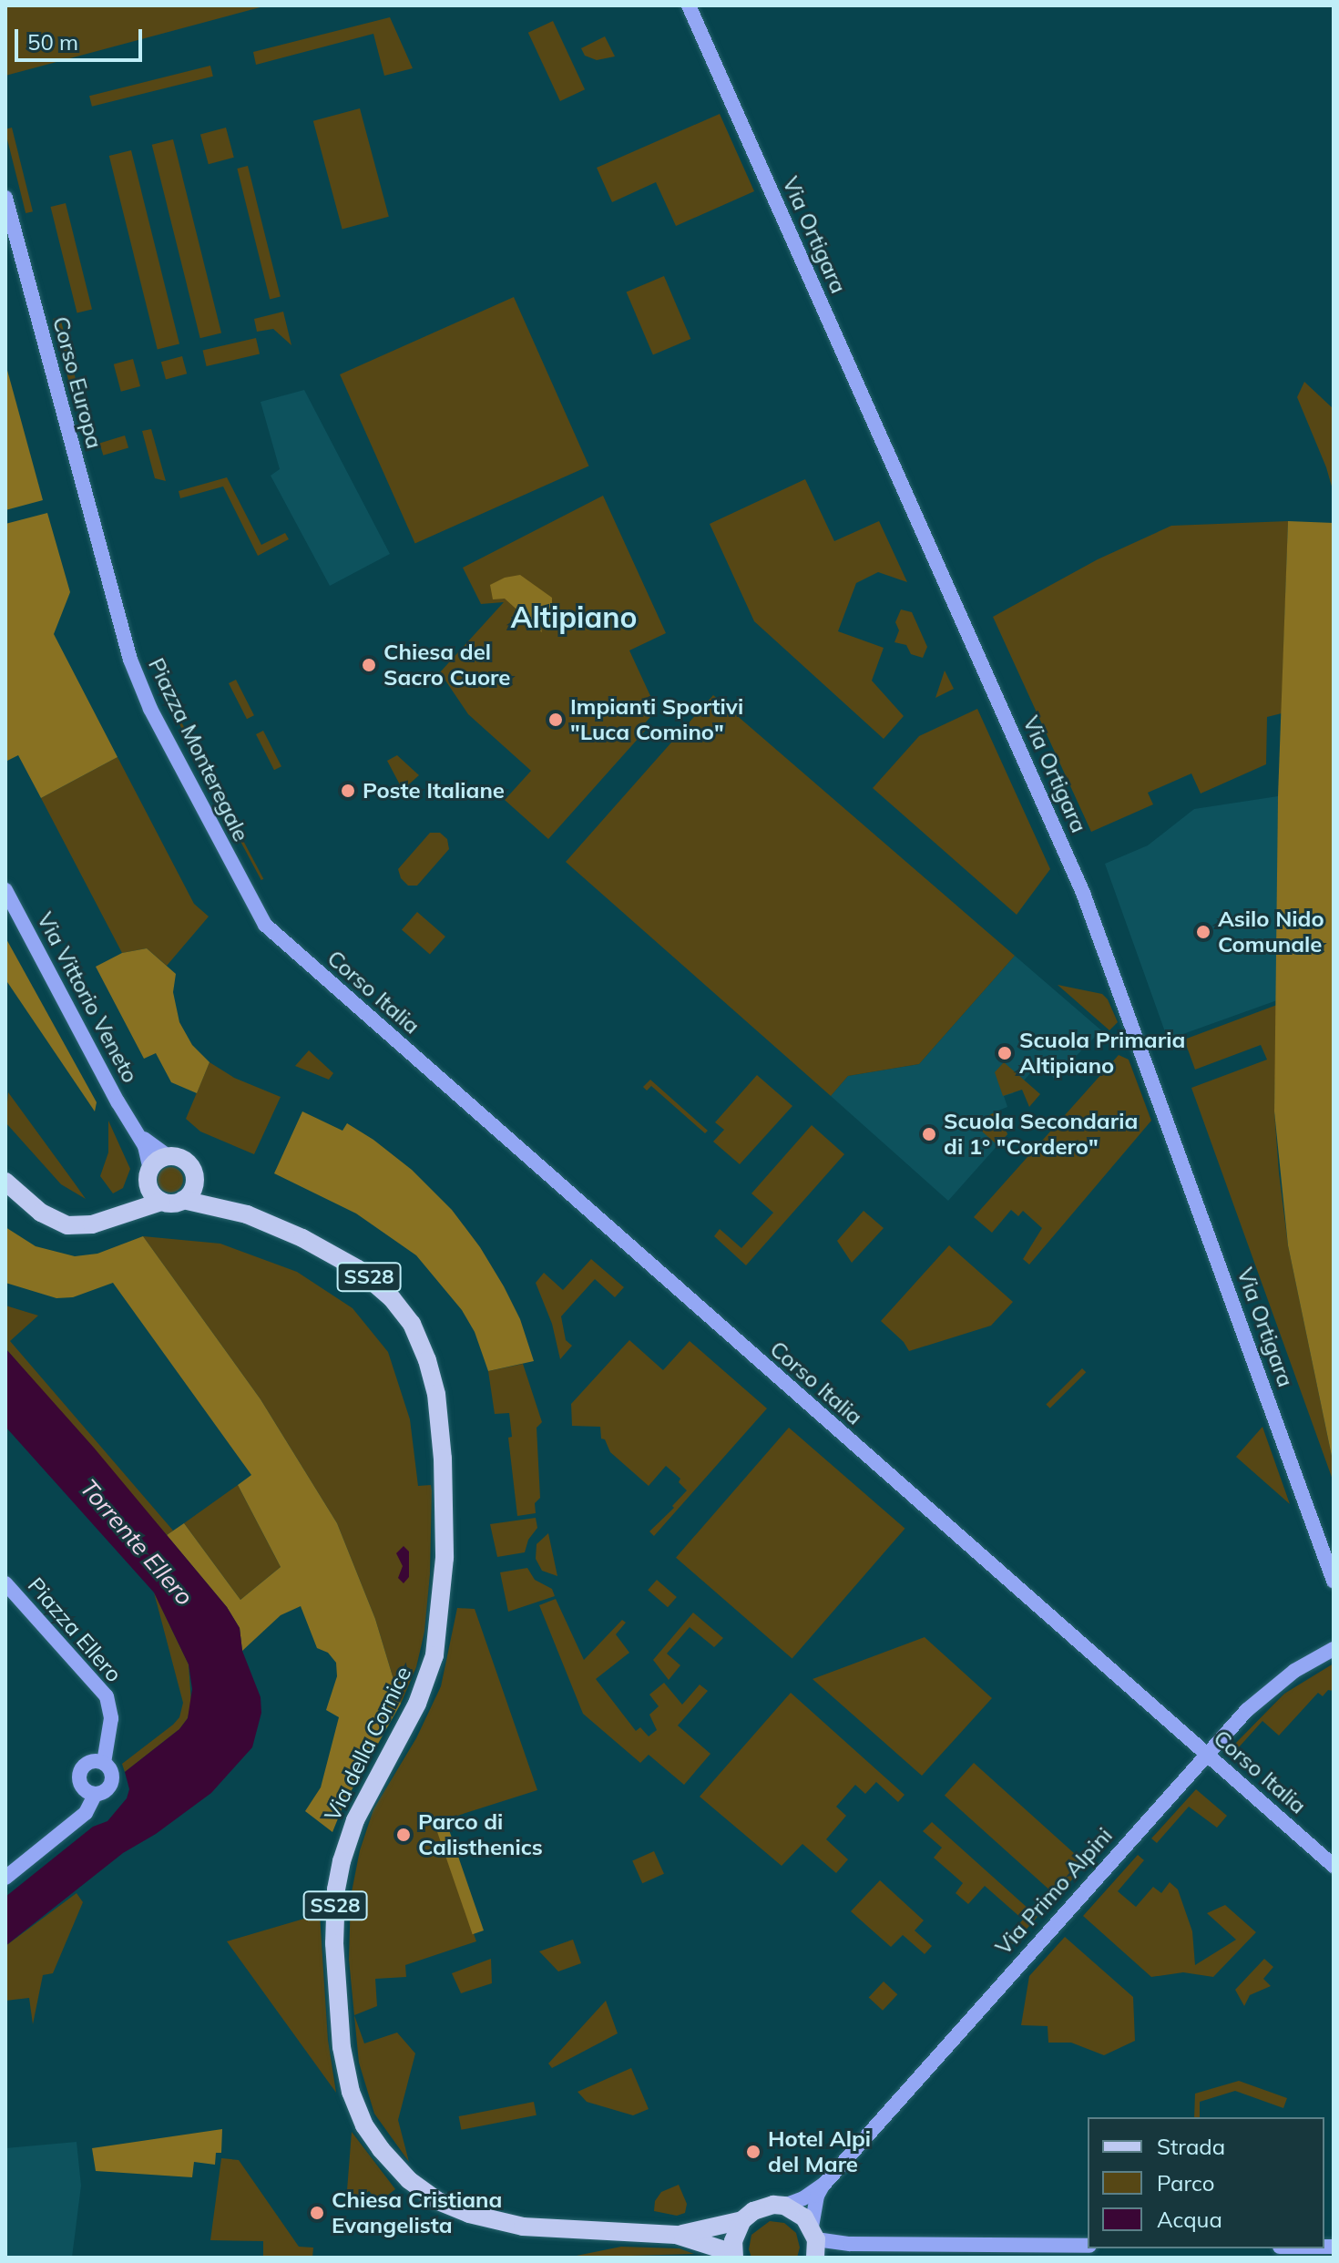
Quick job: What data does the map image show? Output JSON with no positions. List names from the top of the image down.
{
  "streets": {
    "main road": ["SS28", "Via della Cornice"],
    "street": [
      "Via Ortigara",
      "Corso Europa",
      "Piazza Monteregale",
      "Corso Italia",
      "Via Vittorio Veneto",
      "Piazza Ellero",
      "Via Primo Alpini"
    ]
  },
  "crossings": [
    ["Corso Europa", "Piazza Monteregale"],
    ["Piazza Monteregale", "Corso Italia"],
    ["Corso Italia", "Via Primo Alpini"],
    ["Via Vittorio Veneto", "SS28"],
    ["Via Vittorio Veneto", "Via della Cornice"],
    ["SS28", "Via della Cornice"],
    ["Via della Cornice", "Via Primo Alpini"]
  ],
  "districts": ["Altipiano"],
  "water": ["Torrente Ellero"],
  "places": [
    "Chiesa del Sacro Cuore",
    "Impianti Sportivi \"Luca Comino\"",
    "Poste Italiane",
    "Asilo Nido Comunale",
    "Scuola Primaria Altipiano",
    "Scuola Secondaria di 1° \"Cordero\"",
    "Parco di Calisthenics",
    "Hotel Alpi del Mare",
    "Chiesa Cristiana Evangelista"
  ],
  "legend": ["Strada", "Parco", "Acqua"],
  "scale_bar": "50 m"
}
